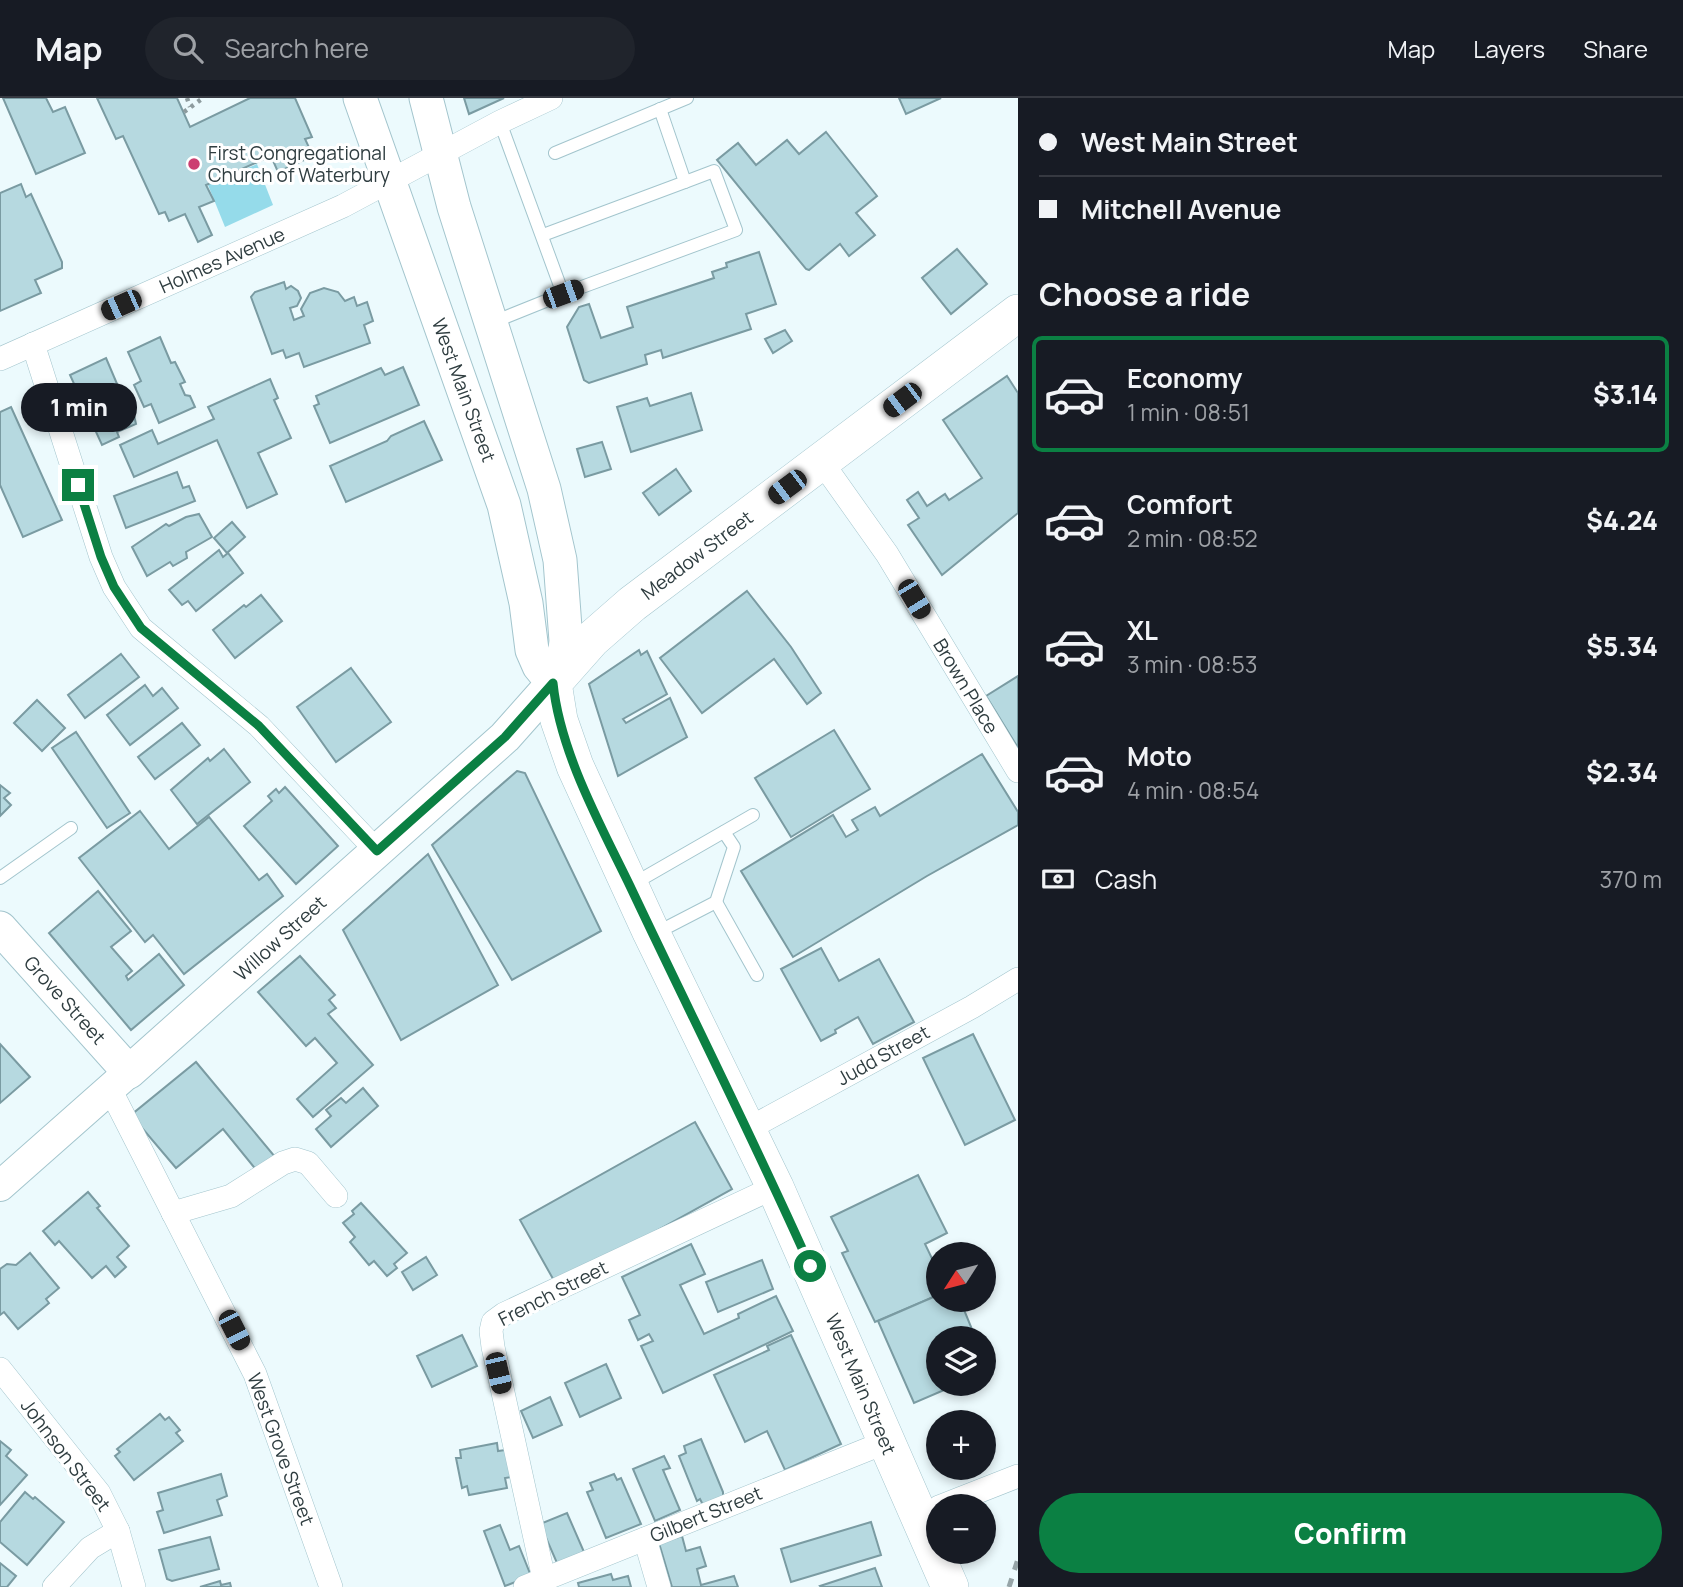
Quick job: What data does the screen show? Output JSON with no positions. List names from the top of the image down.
{
  "streets": {
    "main road": [
      "West Main Street",
      "Meadow Street",
      "Willow Street",
      "Grove Street"
    ],
    "street": [
      "Holmes Avenue",
      "Brown Place",
      "Judd Street",
      "French Street",
      "West Grove Street",
      "Johnson Street",
      "Gilbert Street"
    ]
  },
  "crossings": [
    ["Holmes Avenue", "West Main Street"],
    ["West Main Street", "Meadow Street"],
    ["West Main Street", "Willow Street"],
    ["West Main Street", "Judd Street"],
    ["West Main Street", "French Street"],
    ["West Main Street", "Gilbert Street"],
    ["Meadow Street", "Brown Place"],
    ["Meadow Street", "Willow Street"],
    ["Willow Street", "Grove Street"],
    ["Willow Street", "West Grove Street"],
    ["Grove Street", "West Grove Street"],
    ["French Street", "Gilbert Street"]
  ],
  "places": ["First Congregational Church of Waterbury"],
  "north": "bottom left",
  "page": {
    "header": "Map",
    "search": "Search here",
    "nav": ["Map", "Layers", "Share"],
    "banner": ["West Main Street", "Mitchell Avenue"],
    "heading": "Choose a ride",
    "list": [
      {
        "name": "Economy",
        "note": "1 min · 08:51",
        "value": "$3.14"
      },
      {
        "name": "Comfort",
        "note": "2 min · 08:52",
        "value": "$4.24"
      },
      {
        "name": "XL",
        "note": "3 min · 08:53",
        "value": "$5.34"
      },
      {
        "name": "Moto",
        "note": "4 min · 08:54",
        "value": "$2.34"
      }
    ],
    "bubble": "1 min",
    "pay": ["Cash", "370 m"],
    "map_buttons": ["+", "−"],
    "buttons": "Confirm"
  }
}
